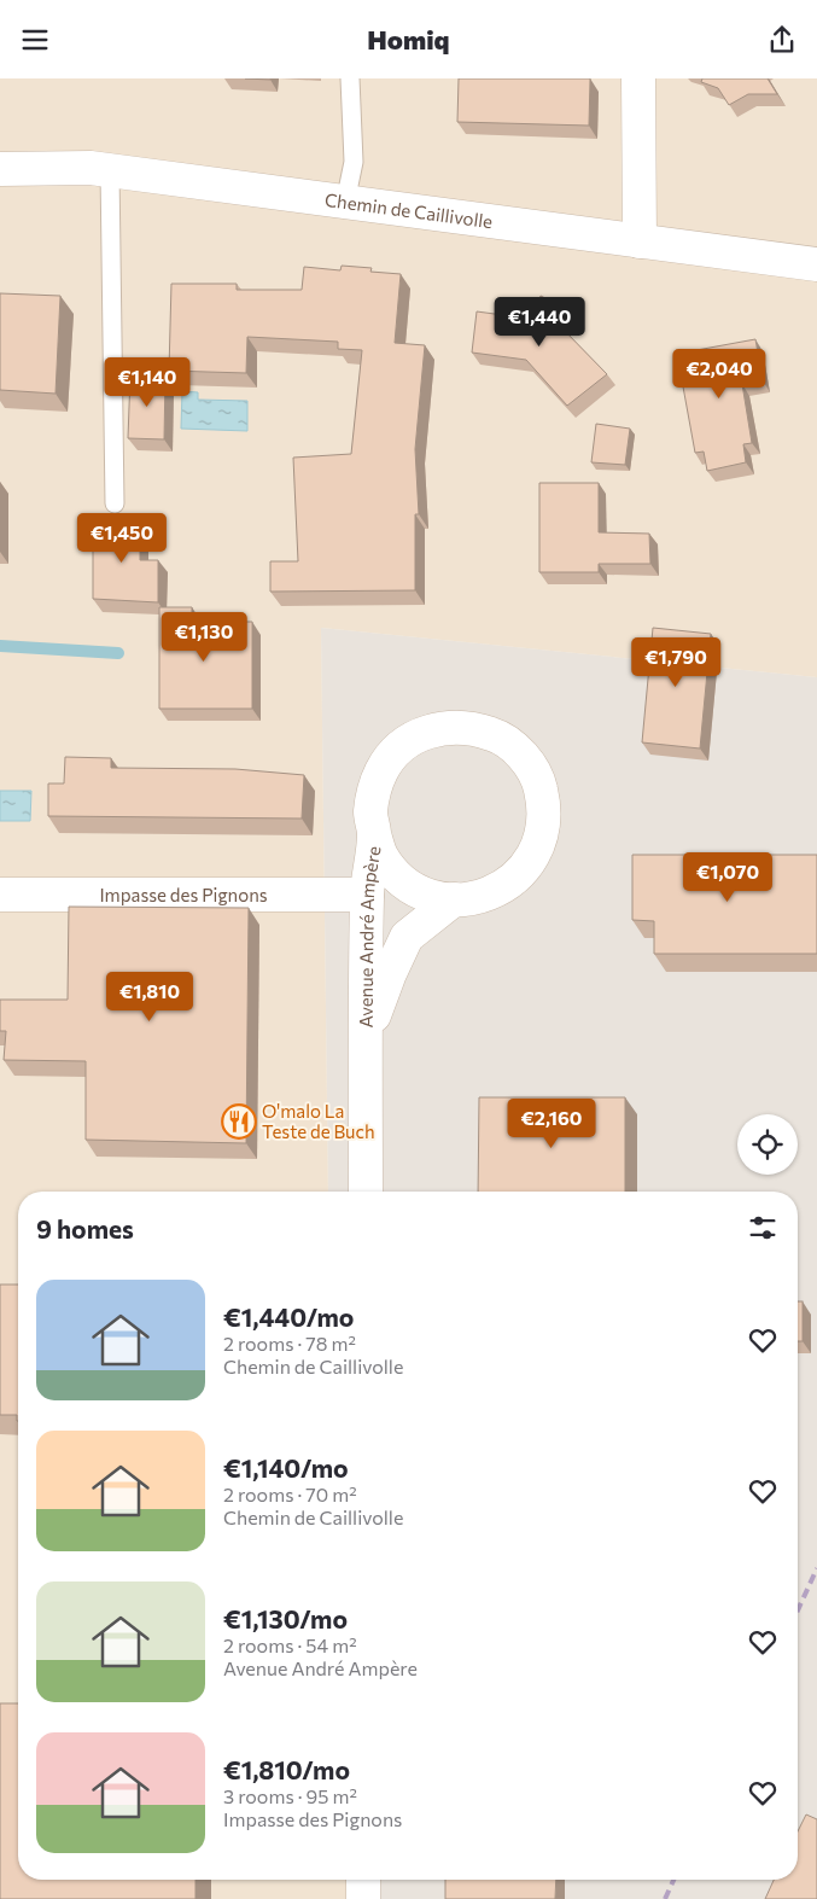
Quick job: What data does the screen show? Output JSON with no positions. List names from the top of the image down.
{
  "streets": {
    "street": ["Chemin de Caillivolle", "Impasse des Pignons", "Avenue André Ampère"]
  },
  "crossings": [
    ["Impasse des Pignons", "Avenue André Ampère"]
  ],
  "places": {
    "restaurant": ["O'malo La Teste de Buch"]
  },
  "page": {
    "header": "Homiq",
    "price": [
      "€1,440",
      "€2,040",
      "€1,140",
      "€1,450",
      "€1,130",
      "€1,790",
      "€1,070",
      "€1,810",
      "€2,160"
    ],
    "heading": "9 homes",
    "list": [
      {
        "name": "€1,440/mo",
        "note": "2 rooms · 78 m² · Chemin de Caillivolle"
      },
      {
        "name": "€1,140/mo",
        "note": "2 rooms · 70 m² · Chemin de Caillivolle"
      },
      {
        "name": "€1,130/mo",
        "note": "2 rooms · 54 m² · Avenue André Ampère"
      },
      {
        "name": "€1,810/mo",
        "note": "3 rooms · 95 m² · Impasse des Pignons"
      }
    ]
  }
}
